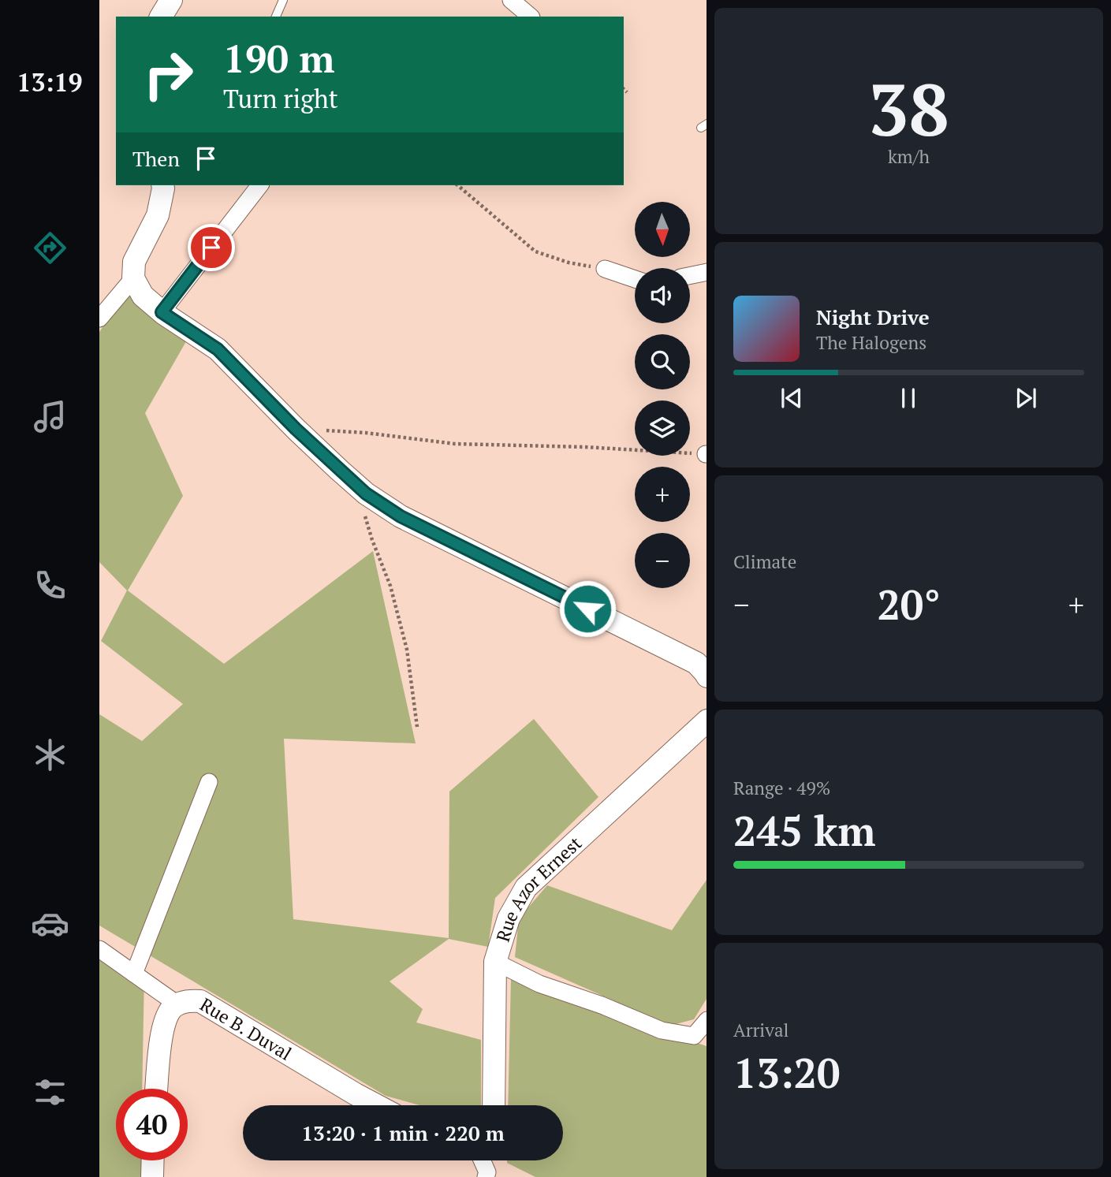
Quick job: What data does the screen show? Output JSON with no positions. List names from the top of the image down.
{
  "streets": {
    "street": ["Rue Azor Ernest", "Rue B. Duval"]
  },
  "north": "bottom",
  "page": {
    "tabs": "13:19",
    "tile": [
      ["38", "km/h"],
      "Climate",
      ["Range · 49%", "245 km"],
      ["Arrival", "13:20"]
    ],
    "turn": ["190 m", "Turn right"],
    "then": "Then",
    "map_buttons": ["+", "−"],
    "song": ["Night Drive", "The Halogens"],
    "heat": ["−", "20°", "+"],
    "limit": "40",
    "trip": "13:20 · 1 min · 220 m"
  }
}
